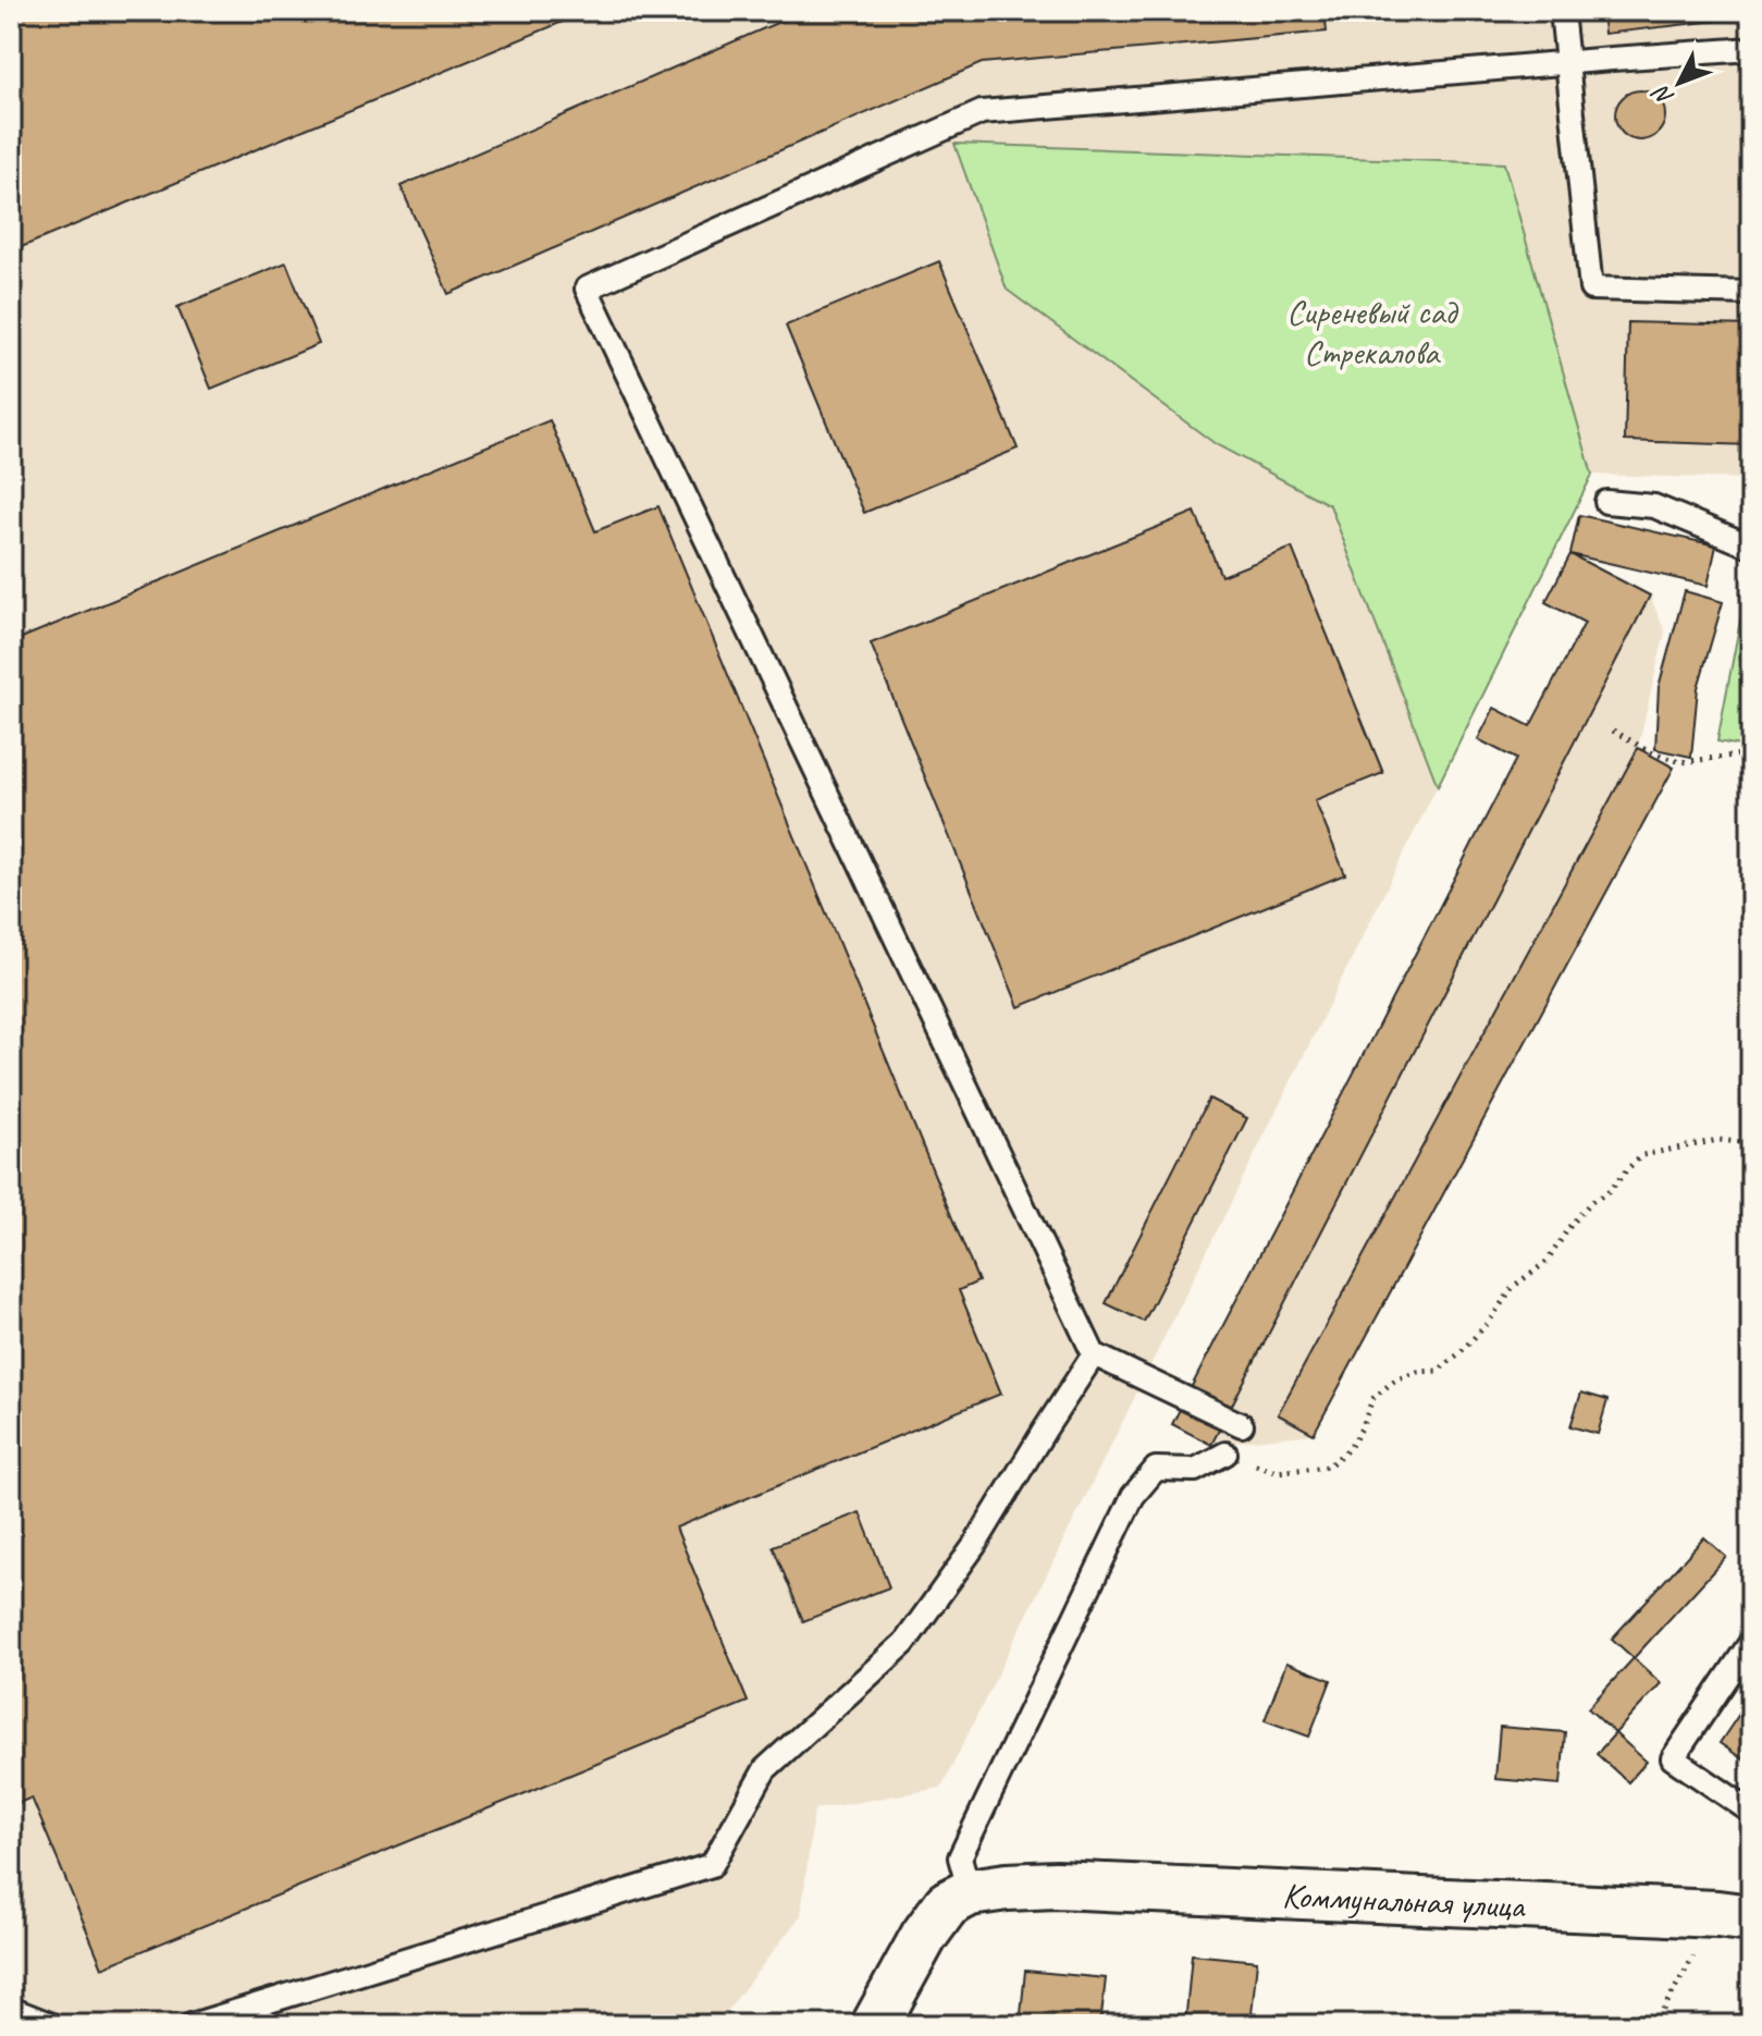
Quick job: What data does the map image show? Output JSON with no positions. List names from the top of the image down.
{
  "streets": {
    "street": ["Коммунальная улица"]
  },
  "parks": ["Сиреневый сад Стрекалова"],
  "north": "bottom left"
}
